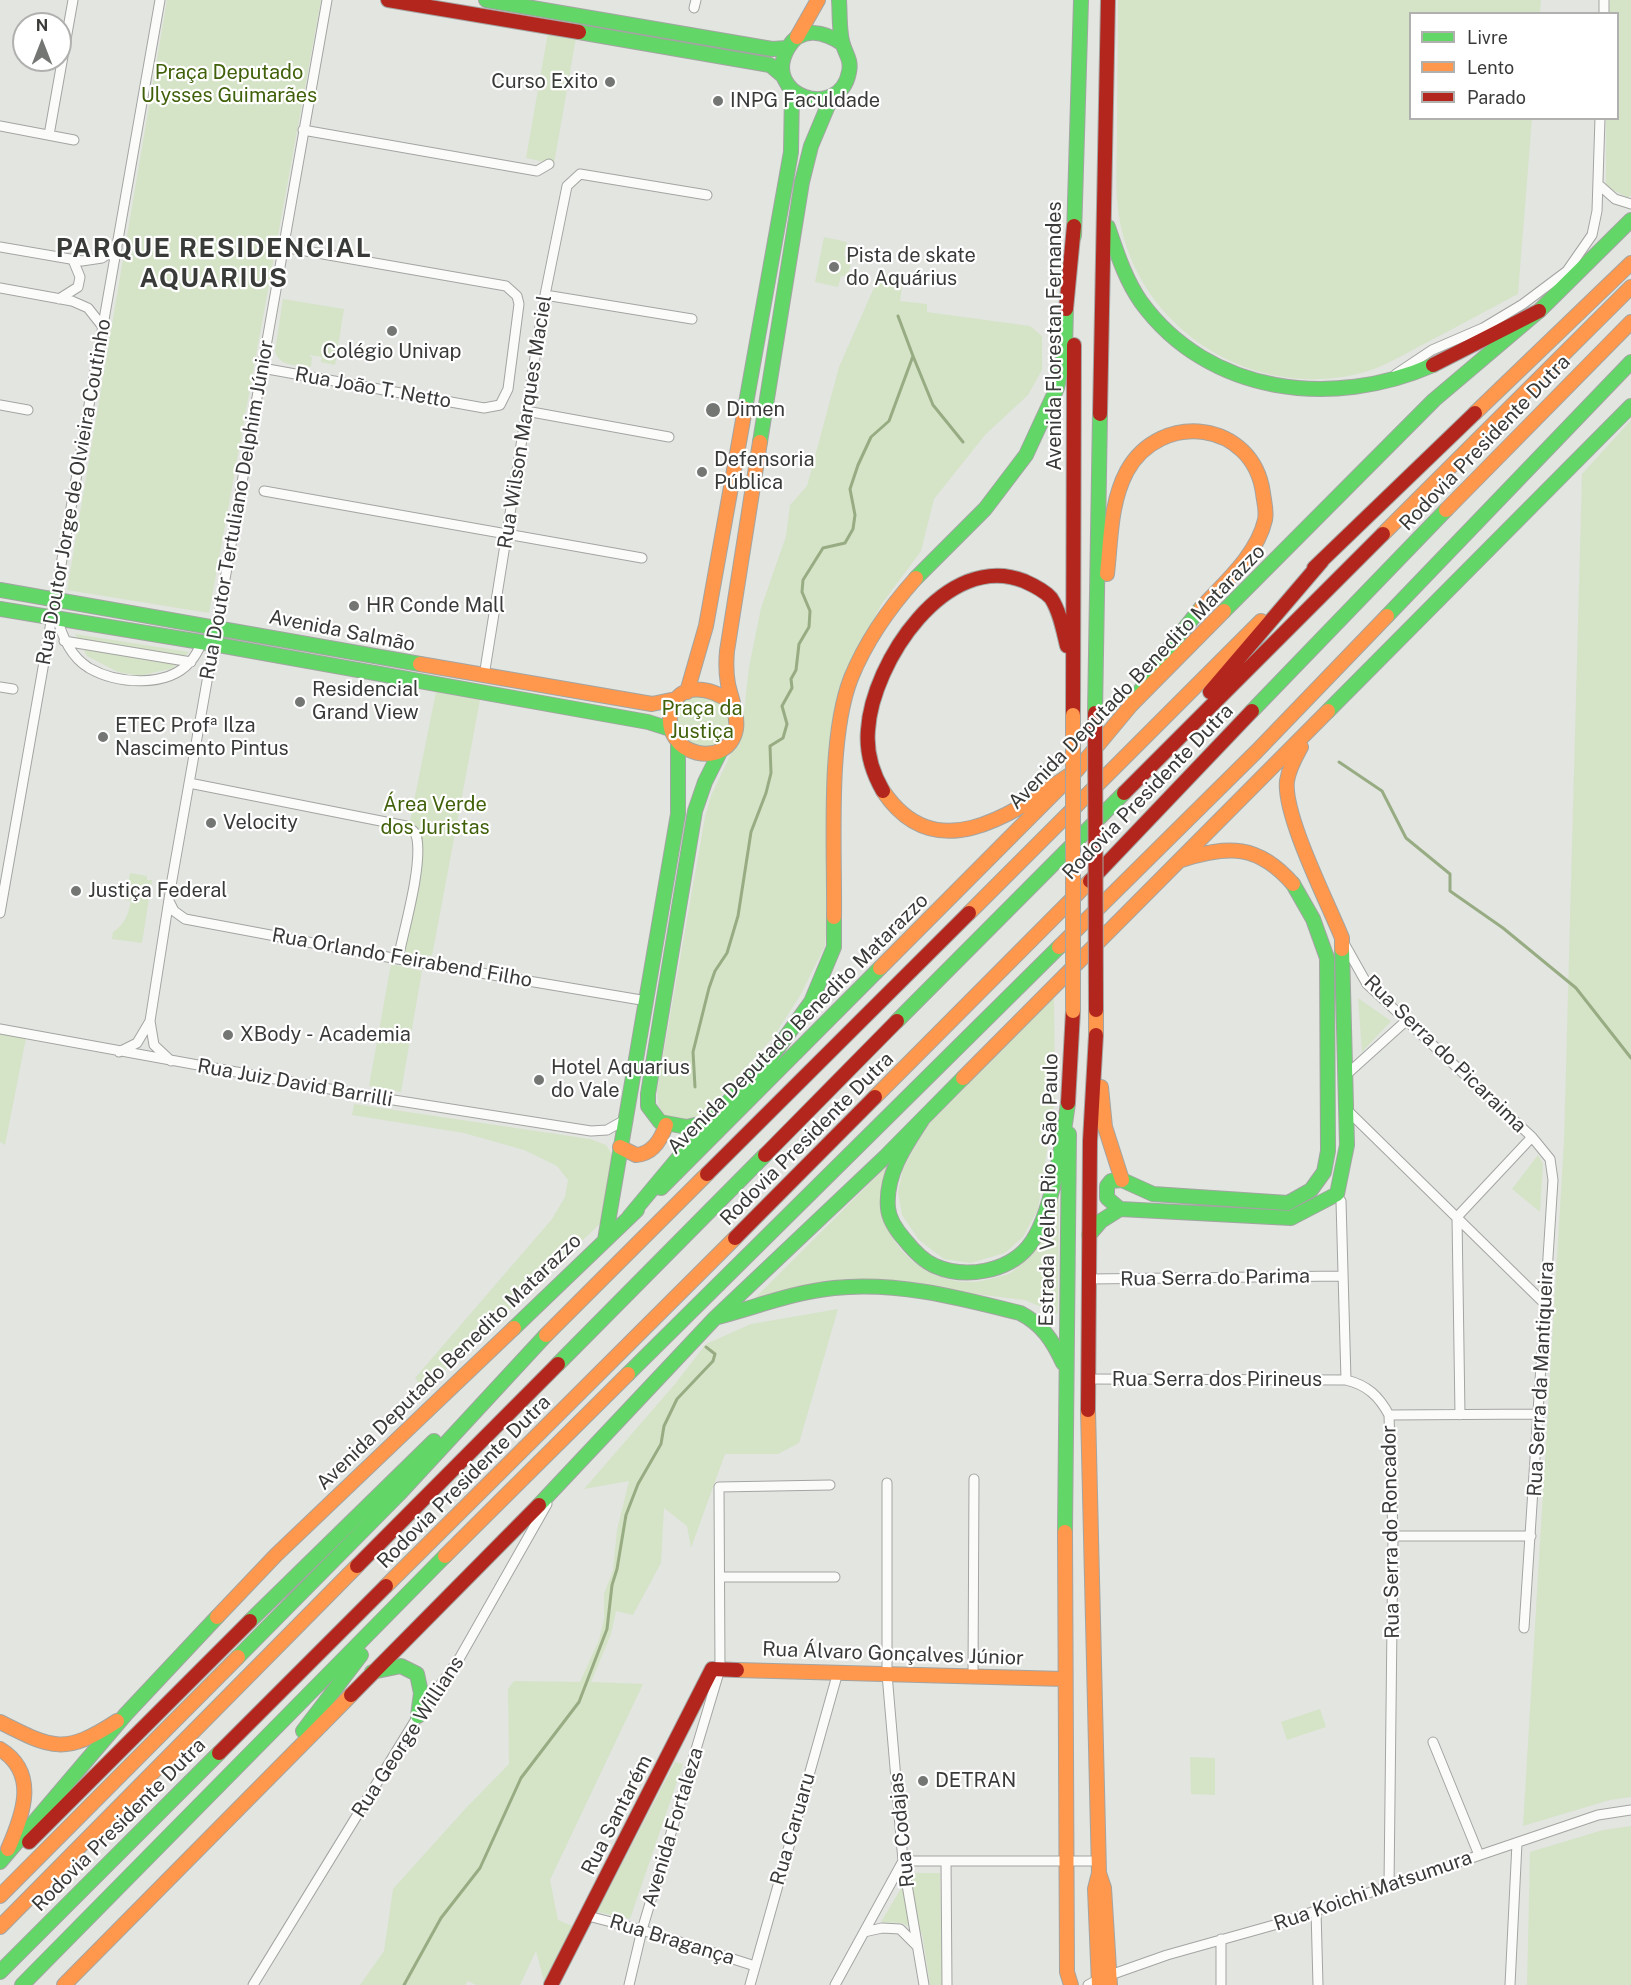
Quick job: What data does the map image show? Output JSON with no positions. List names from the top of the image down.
{
  "streets": {
    "main road": [
      "Avenida Florestan Fernandes",
      "Rodovia Presidente Dutra",
      "Avenida Salmão",
      "Avenida Deputado Benedito Matarazzo",
      "Estrada Velha Rio - São Paulo",
      "Rua Álvaro Gonçalves Júnior",
      "Rua Santarém"
    ],
    "street": [
      "Rua João T. Netto",
      "Rua Wilson Marques Maciel",
      "Rua Doutor Jorge de Olvieira Coutinho",
      "Rua Doutor Tertuliano Delphim Júnior",
      "Rua Orlando Feirabend Filho",
      "Rua Serra do Picaraima",
      "Rua Juiz David Barrilli",
      "Rua Serra do Parima",
      "Rua Serra da Mantiqueira",
      "Rua Serra dos Pirineus",
      "Rua Serra do Roncador",
      "Rua George Willians",
      "Avenida Fortaleza",
      "Rua Caruaru",
      "Rua Codajas",
      "Rua Koichi Matsumura",
      "Rua Bragança"
    ]
  },
  "crossings": [
    ["Avenida Florestan Fernandes", "Estrada Velha Rio - São Paulo"],
    ["Rua João T. Netto", "Rua Doutor Tertuliano Delphim Júnior"],
    ["Rua Wilson Marques Maciel", "Avenida Salmão"],
    ["Rua Doutor Jorge de Olvieira Coutinho", "Avenida Salmão"],
    ["Rua Doutor Tertuliano Delphim Júnior", "Avenida Salmão"],
    ["Rua Doutor Tertuliano Delphim Júnior", "Rua Orlando Feirabend Filho"],
    ["Rua Doutor Tertuliano Delphim Júnior", "Rua Juiz David Barrilli"],
    ["Rua Serra do Picaraima", "Rua Serra da Mantiqueira"],
    ["Estrada Velha Rio - São Paulo", "Rua Serra do Parima"],
    ["Estrada Velha Rio - São Paulo", "Rua Serra dos Pirineus"],
    ["Estrada Velha Rio - São Paulo", "Rua Álvaro Gonçalves Júnior"],
    ["Estrada Velha Rio - São Paulo", "Rua Koichi Matsumura"],
    ["Rua Serra dos Pirineus", "Rua Serra do Roncador"],
    ["Rua Serra do Roncador", "Rua Koichi Matsumura"],
    ["Rua Álvaro Gonçalves Júnior", "Rua Santarém"],
    ["Rua Álvaro Gonçalves Júnior", "Avenida Fortaleza"],
    ["Rua Álvaro Gonçalves Júnior", "Rua Caruaru"],
    ["Rua Álvaro Gonçalves Júnior", "Rua Codajas"],
    ["Rua Santarém", "Avenida Fortaleza"],
    ["Rua Santarém", "Rua Bragança"],
    ["Avenida Fortaleza", "Rua Bragança"],
    ["Rua Caruaru", "Rua Bragança"]
  ],
  "districts": ["PARQUE RESIDENCIAL AQUARIUS"],
  "parks": ["Praça Deputado Ulysses Guimarães", "Praça da Justiça", "Área Verde dos Juristas"],
  "places": [
    "Curso Exito",
    "INPG Faculdade",
    "Pista de skate do Aquárius",
    "Colégio Univap",
    "Dimen",
    "Defensoria Pública",
    "HR Conde Mall",
    "Residencial Grand View",
    "ETEC Profª Ilza Nascimento Pintus",
    "Velocity",
    "Justiça Federal",
    "XBody - Academia",
    "Hotel Aquarius do Vale",
    "DETRAN"
  ],
  "legend": ["Livre", "Lento", "Parado"],
  "north": "top"
}
